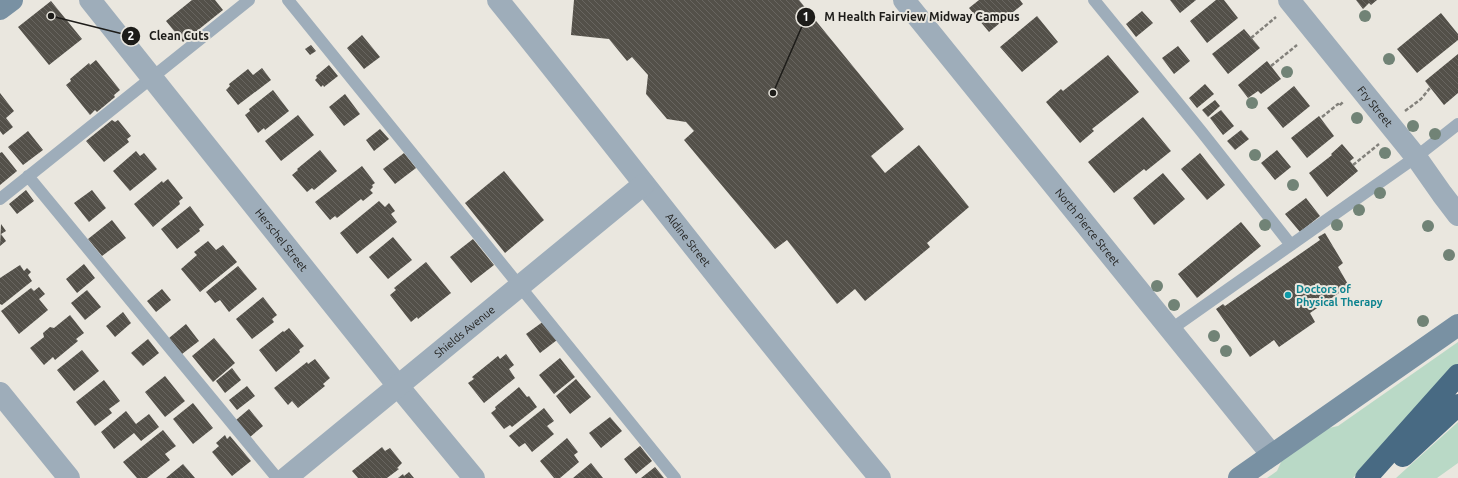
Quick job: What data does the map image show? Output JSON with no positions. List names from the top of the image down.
{
  "streets": {
    "street": [
      "Fry Street",
      "North Pierce Street",
      "Herschel Street",
      "Aldine Street",
      "Shields Avenue"
    ]
  },
  "crossings": [
    ["Herschel Street", "Shields Avenue"],
    ["Aldine Street", "Shields Avenue"]
  ],
  "places": ["Clean Cuts", "M Health Fairview Midway Campus", "Doctors of Physical Therapy"]
}
